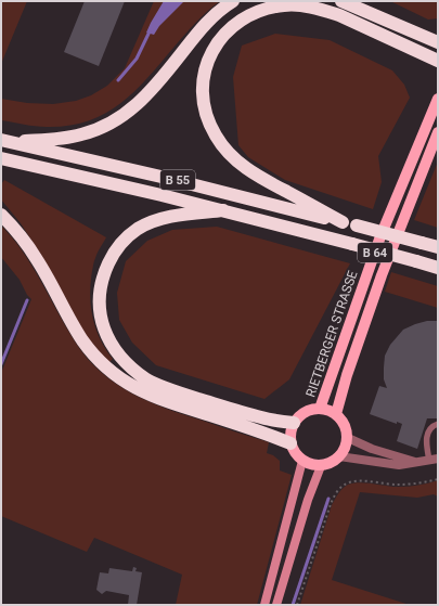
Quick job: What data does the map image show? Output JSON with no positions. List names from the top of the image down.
{
  "streets": {
    "highway": ["B 55"],
    "main road": ["B 64", "RIETBERGER STRASSE"]
  },
  "crossings": [
    ["B 55", "B 64"],
    ["B 55", "RIETBERGER STRASSE"],
    ["B 64", "RIETBERGER STRASSE"]
  ]
}
